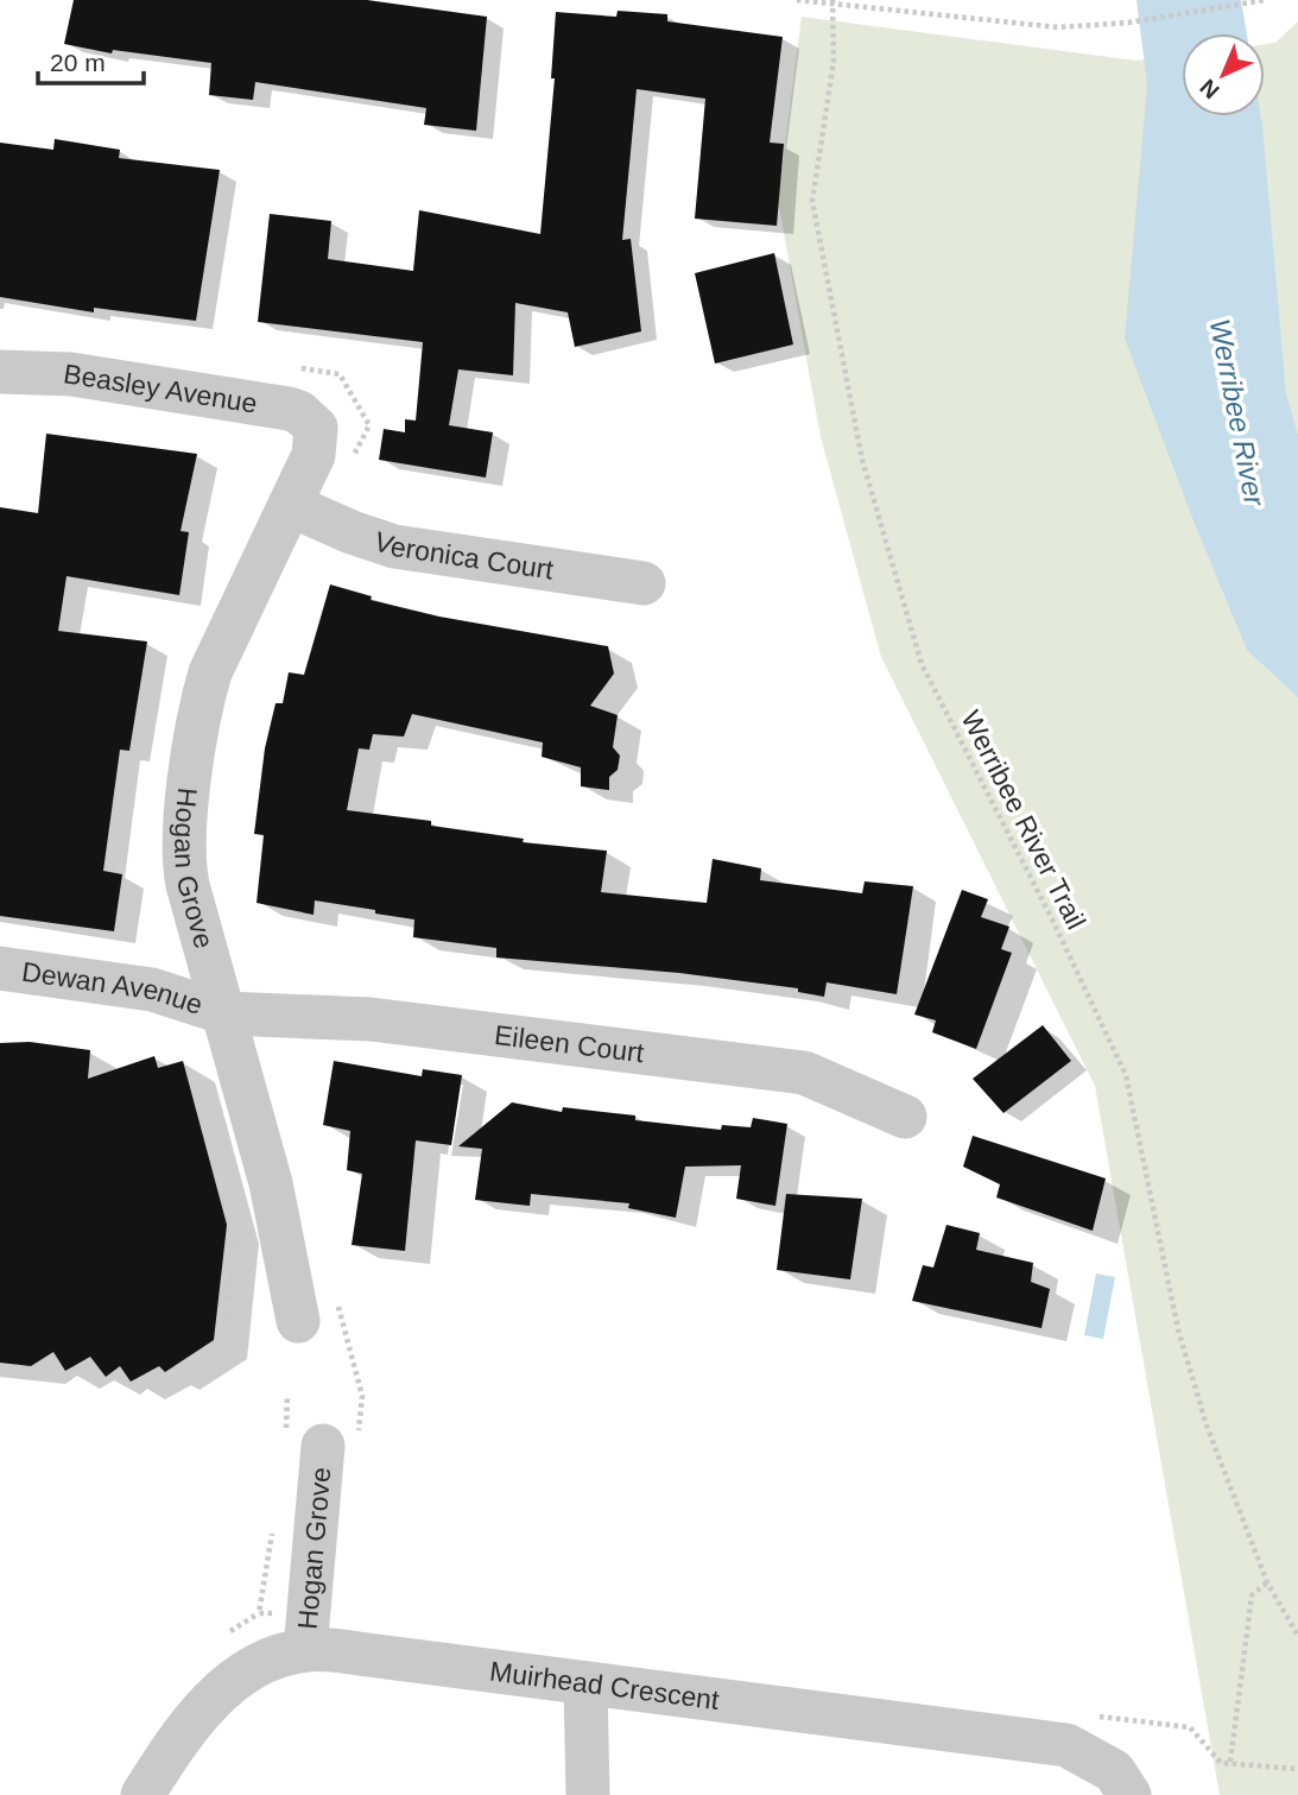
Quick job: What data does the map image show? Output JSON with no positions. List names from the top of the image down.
{
  "streets": {
    "street": [
      "Beasley Avenue",
      "Veronica Court",
      "Hogan Grove",
      "Dewan Avenue",
      "Eileen Court",
      "Muirhead Crescent"
    ],
    "path": ["Werribee River Trail"]
  },
  "crossings": [
    ["Beasley Avenue", "Hogan Grove"],
    ["Veronica Court", "Hogan Grove"],
    ["Hogan Grove", "Dewan Avenue"],
    ["Hogan Grove", "Eileen Court"],
    ["Hogan Grove", "Muirhead Crescent"],
    ["Dewan Avenue", "Eileen Court"]
  ],
  "water": ["Werribee River"],
  "scale_bar": "20 m",
  "north": "bottom left"
}
